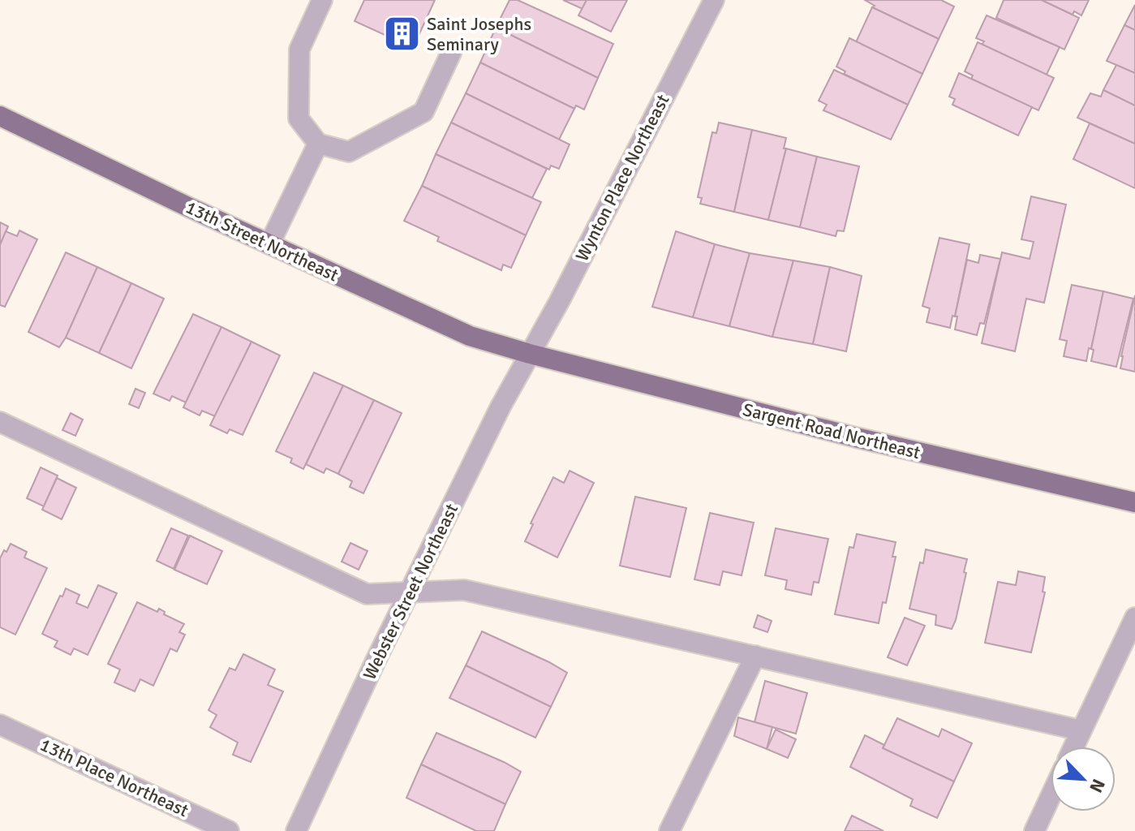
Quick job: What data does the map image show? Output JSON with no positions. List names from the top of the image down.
{
  "streets": {
    "main road": ["13th Street Northeast", "Sargent Road Northeast"],
    "street": ["Wynton Place Northeast", "Webster Street Northeast", "13th Place Northeast"]
  },
  "crossings": [
    ["Wynton Place Northeast", "13th Street Northeast"],
    ["Wynton Place Northeast", "Sargent Road Northeast"],
    ["Wynton Place Northeast", "Webster Street Northeast"],
    ["13th Street Northeast", "Sargent Road Northeast"],
    ["13th Street Northeast", "Webster Street Northeast"],
    ["Sargent Road Northeast", "Webster Street Northeast"]
  ],
  "places": {
    "building": ["Saint Josephs Seminary"]
  },
  "north": "bottom right"
}
